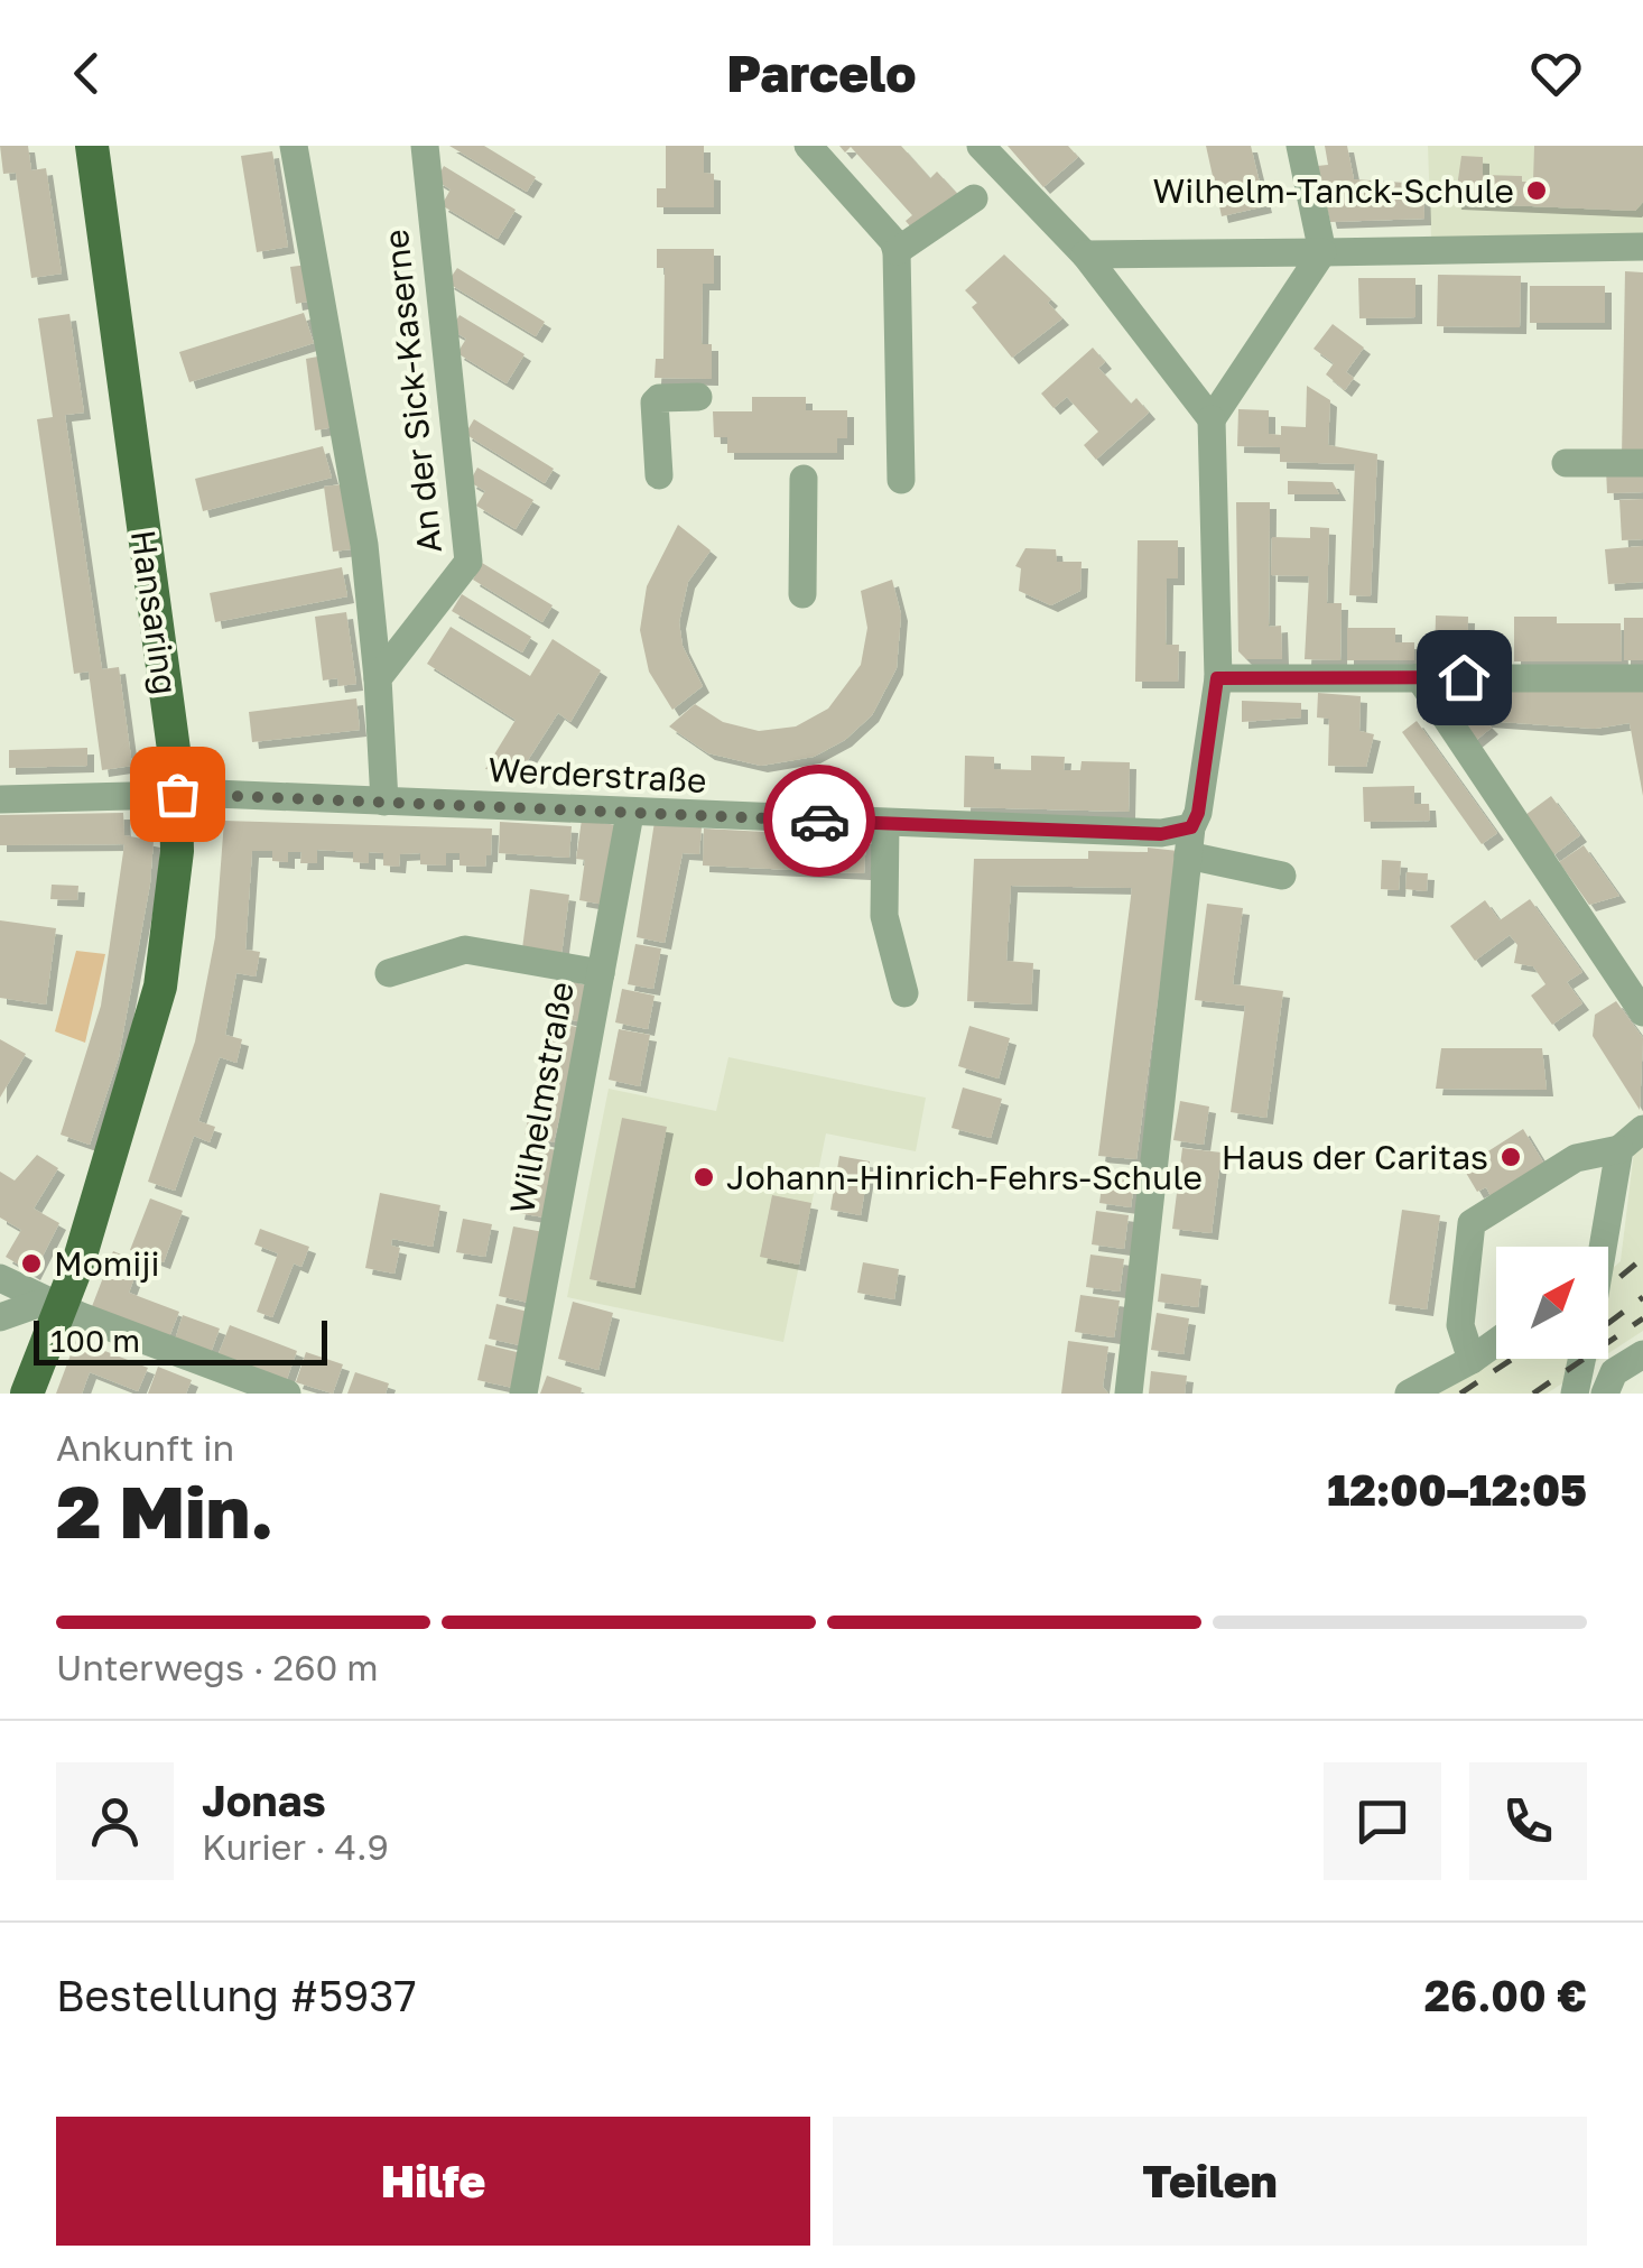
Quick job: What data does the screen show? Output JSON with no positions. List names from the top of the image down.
{
  "streets": {
    "main road": ["Hansaring"],
    "street": ["An der Sick-Kaserne", "Werderstraße", "Wilhelmstraße"]
  },
  "crossings": [
    ["Hansaring", "Werderstraße"],
    ["Werderstraße", "Wilhelmstraße"]
  ],
  "places": [
    "Wilhelm-Tanck-Schule",
    "Haus der Caritas",
    "Johann-Hinrich-Fehrs-Schule",
    "Momiji"
  ],
  "scale_bar": "100 m",
  "north": "top right",
  "page": {
    "header": "Parcelo",
    "scale": "100 m",
    "heading": ["2 Min.", "Ankunft in", "12:00–12:05"],
    "panel": [
      "Jonas",
      "Kurier · 4.9",
      "Bestellung #5937",
      "26.00 €"
    ],
    "bar": "Unterwegs · 260 m",
    "buttons": ["Hilfe", "Teilen"]
  }
}
